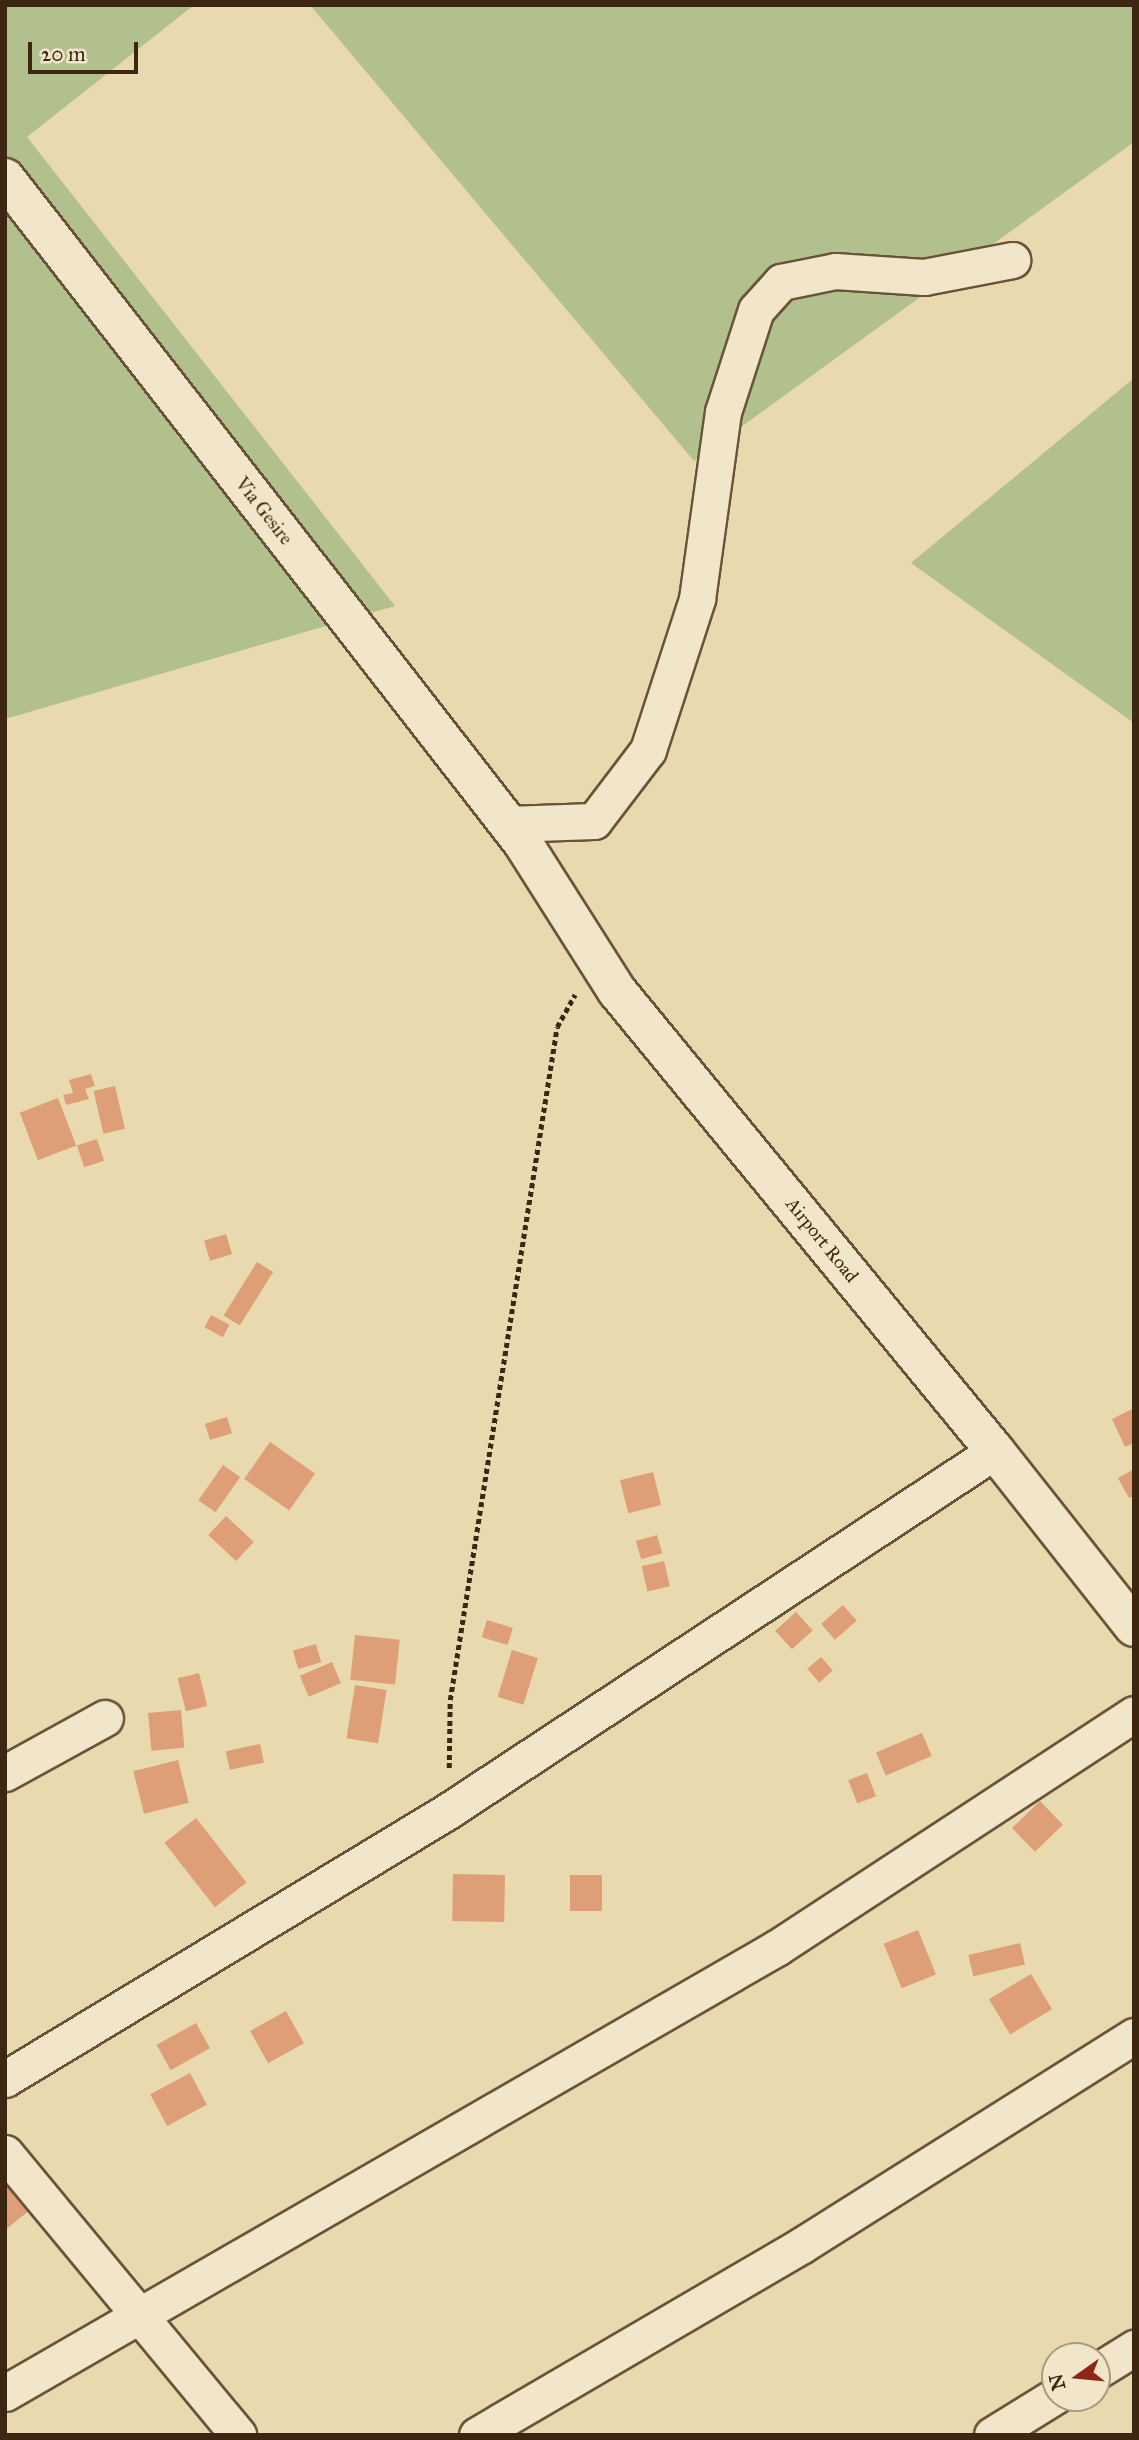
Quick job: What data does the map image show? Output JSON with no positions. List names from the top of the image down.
{
  "streets": {
    "main road": ["Via Gesire", "Airport Road"]
  },
  "crossings": [
    ["Via Gesire", "Airport Road"]
  ],
  "scale_bar": "20 m",
  "north": "left"
}
